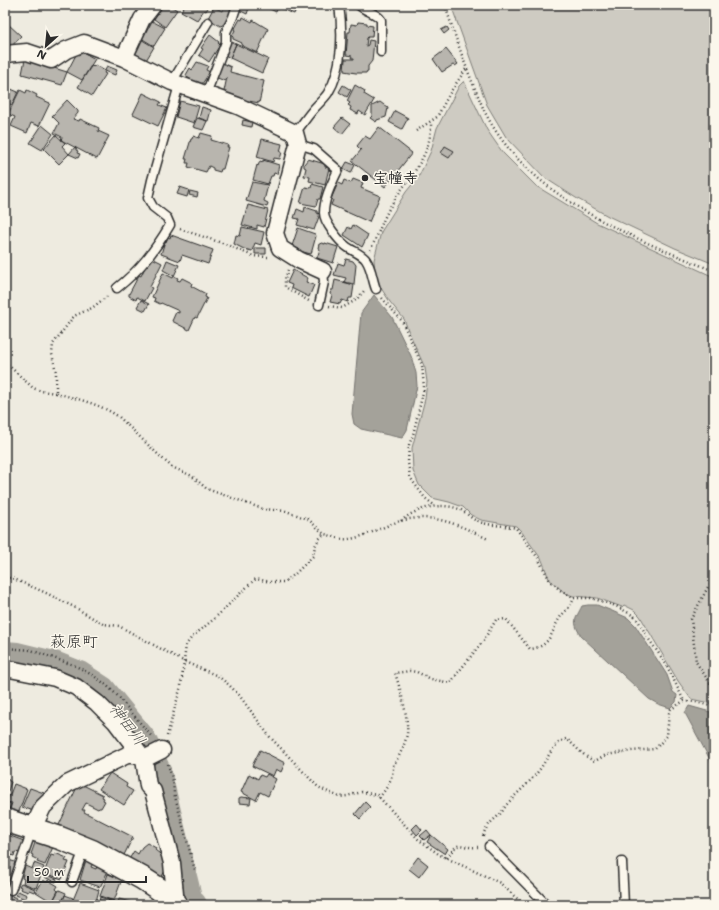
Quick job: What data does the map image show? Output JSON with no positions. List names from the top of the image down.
{
  "districts": ["萩原町"],
  "water": ["神田川"],
  "places": ["宝幢寺"],
  "scale_bar": "50 m",
  "north": "bottom left"
}
